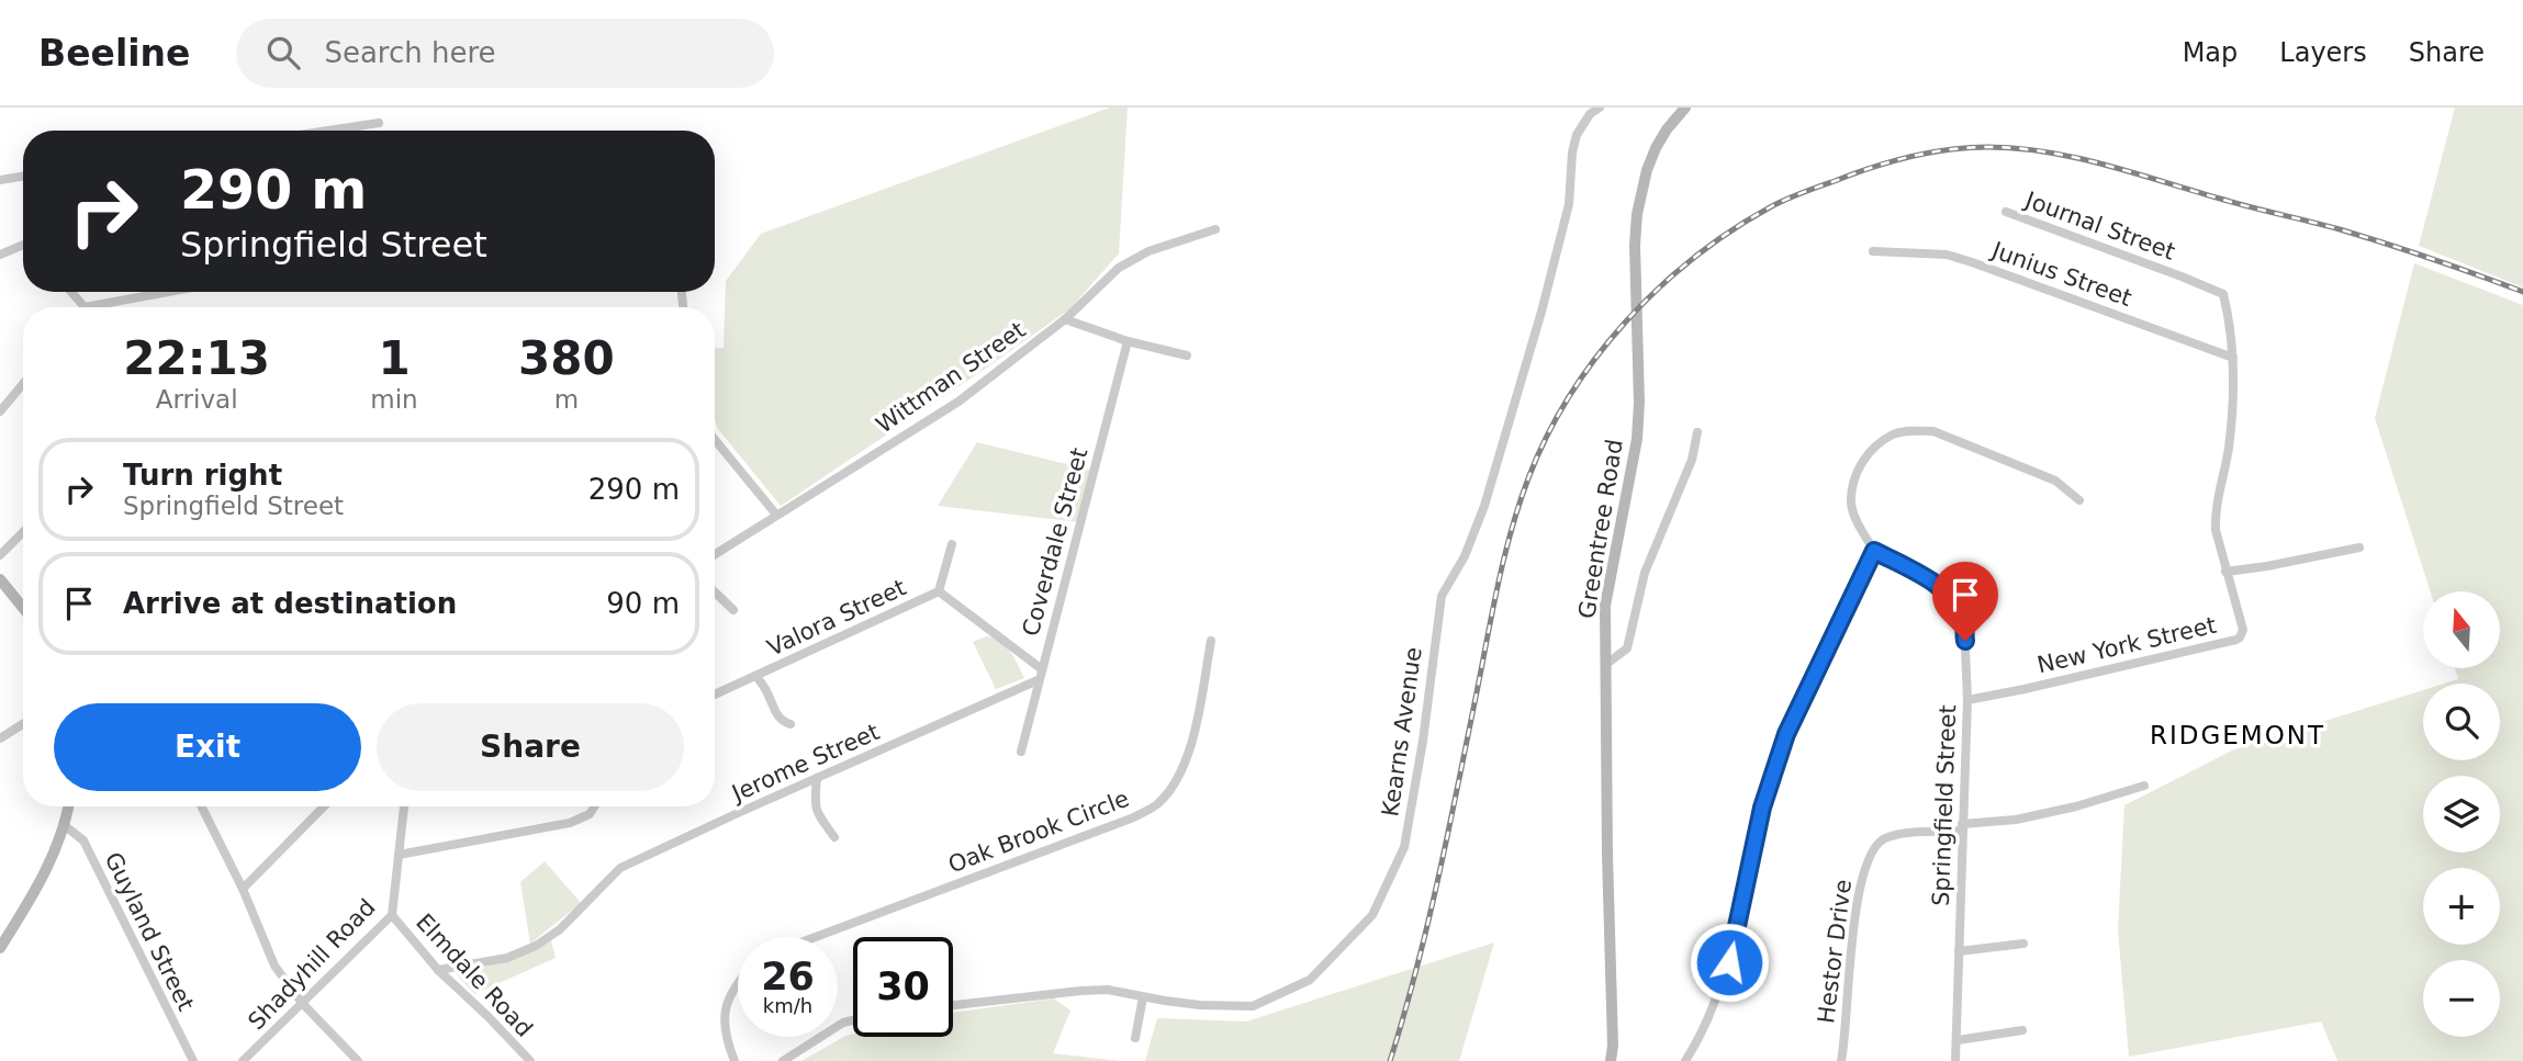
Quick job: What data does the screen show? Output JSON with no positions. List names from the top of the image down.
{
  "streets": {
    "main road": ["Greentree Road"],
    "street": [
      "Journal Street",
      "Junius Street",
      "Wittman Street",
      "Coverdale Street",
      "Valora Street",
      "New York Street",
      "Kearns Avenue",
      "Jerome Street",
      "Springfield Street",
      "Oak Brook Circle",
      "Guyland Street",
      "Hestor Drive",
      "Shadyhill Road",
      "Elmdale Road"
    ]
  },
  "crossings": [
    ["Journal Street", "Junius Street"],
    ["Coverdale Street", "Jerome Street"],
    ["New York Street", "Springfield Street"],
    ["Jerome Street", "Elmdale Road"],
    ["Springfield Street", "Hestor Drive"],
    ["Shadyhill Road", "Elmdale Road"]
  ],
  "districts": ["RIDGEMONT"],
  "north": "top",
  "page": {
    "header": "Beeline",
    "search": "Search here",
    "nav": ["Map", "Layers", "Share"],
    "turn": ["290 m", "Springfield Street"],
    "eta": [
      "22:13",
      "Arrival",
      "1",
      "min",
      "380",
      "m"
    ],
    "list": [
      {
        "name": "Turn right",
        "note": "Springfield Street",
        "value": "290 m"
      },
      {
        "name": "Arrive at destination",
        "value": "90 m"
      }
    ],
    "map_buttons": ["+", "−"],
    "buttons": ["Exit", "Share"],
    "speed": "26 km/h",
    "limit": "30"
  }
}
